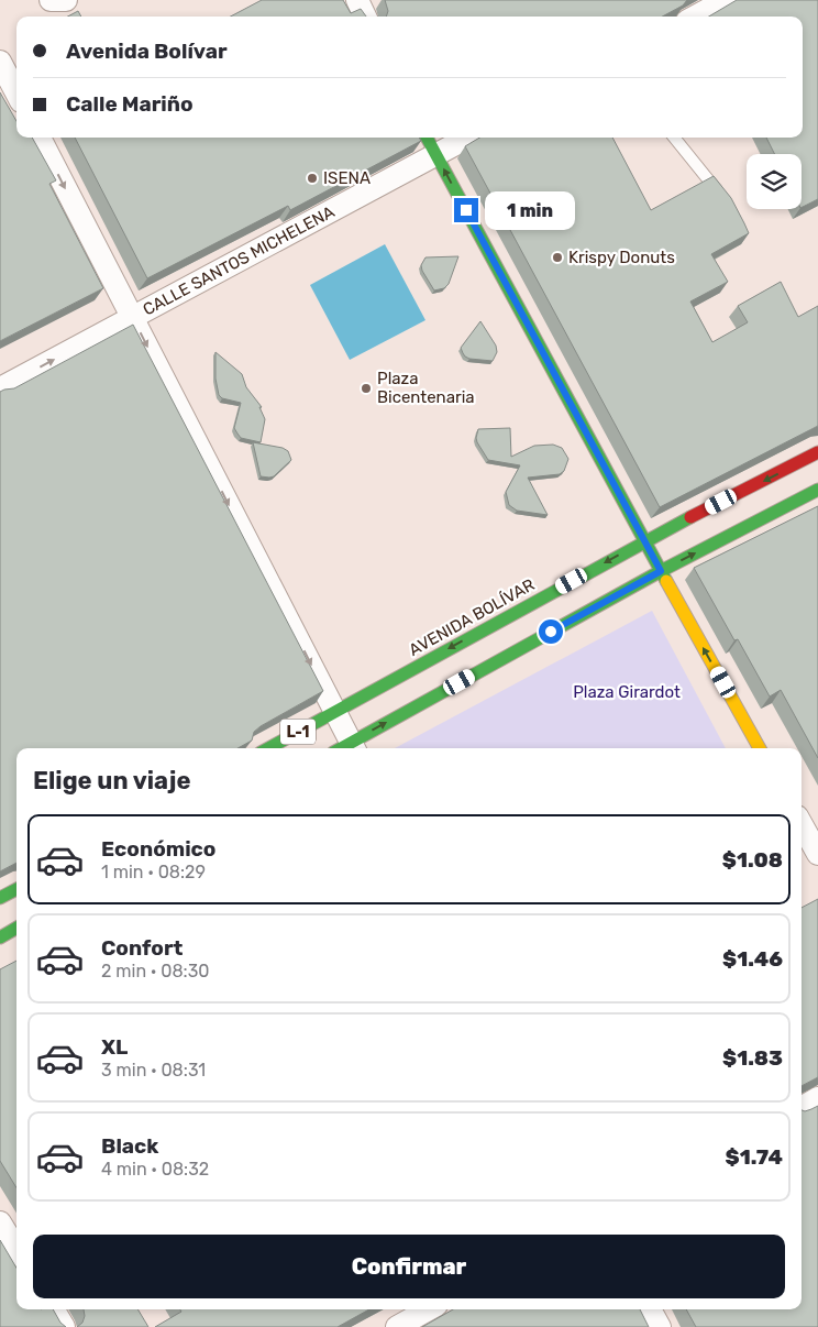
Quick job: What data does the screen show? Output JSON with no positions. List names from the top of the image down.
{
  "streets": {
    "main road": ["AVENIDA BOLÍVAR", "L-1"],
    "street": ["CALLE SANTOS MICHELENA"]
  },
  "parks": ["Plaza Girardot"],
  "places": ["ISENA", "Krispy Donuts", "Plaza Bicentenaria"],
  "page": {
    "banner": ["Avenida Bolívar", "Calle Mariño"],
    "bubble": "1 min",
    "heading": "Elige un viaje",
    "list": [
      {
        "name": "Económico",
        "note": "1 min · 08:29",
        "value": "$1.08"
      },
      {
        "name": "Confort",
        "note": "2 min · 08:30",
        "value": "$1.46"
      },
      {
        "name": "XL",
        "note": "3 min · 08:31",
        "value": "$1.83"
      },
      {
        "name": "Black",
        "note": "4 min · 08:32",
        "value": "$1.74"
      }
    ],
    "buttons": "Confirmar"
  }
}
